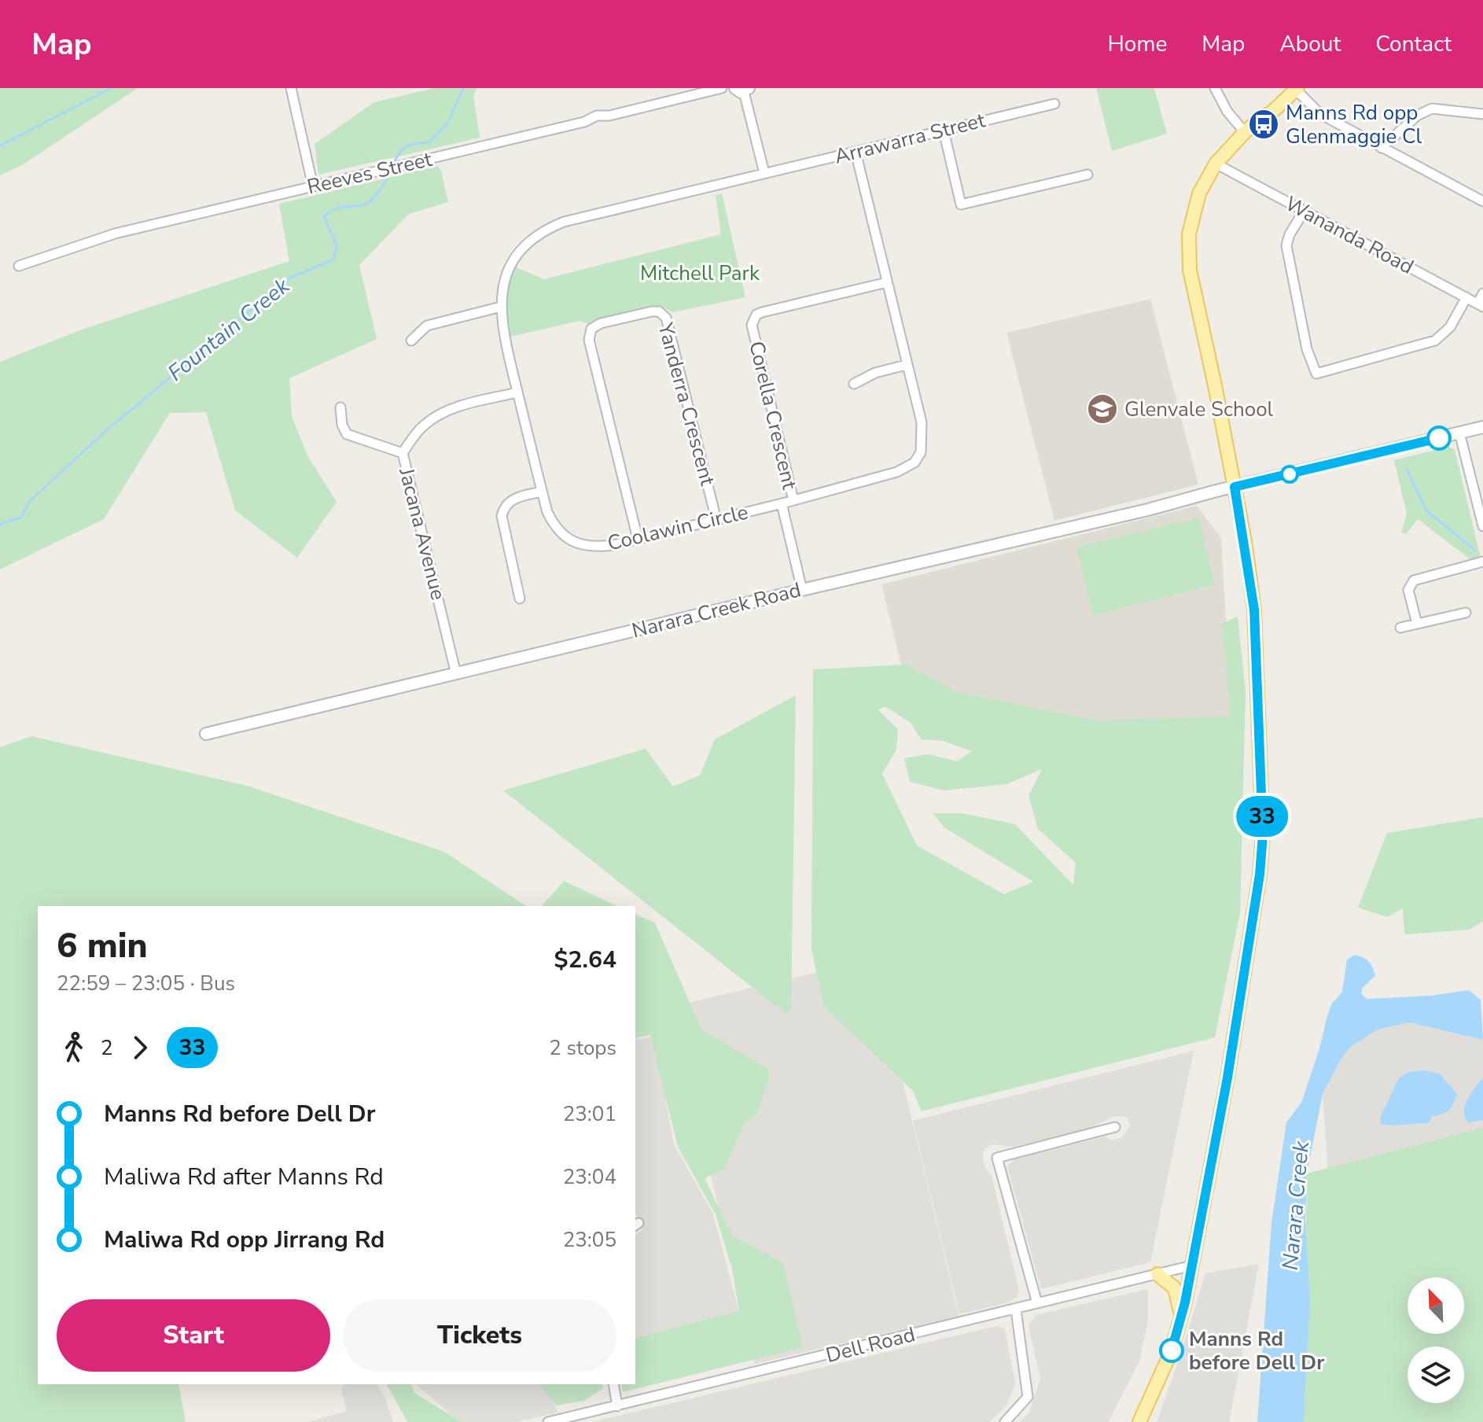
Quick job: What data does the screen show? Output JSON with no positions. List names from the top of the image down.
{
  "streets": {
    "street": [
      "Arrawarra Street",
      "Reeves Street",
      "Wananda Road",
      "Yanderra Crescent",
      "Corella Crescent",
      "Coolawin Circle",
      "Jacana Avenue",
      "Narara Creek Road",
      "Dell Road"
    ]
  },
  "crossings": [
    ["Arrawarra Street", "Coolawin Circle"],
    ["Yanderra Crescent", "Coolawin Circle"],
    ["Corella Crescent", "Coolawin Circle"],
    ["Coolawin Circle", "Jacana Avenue"],
    ["Jacana Avenue", "Narara Creek Road"]
  ],
  "water": ["Fountain Creek", "Narara Creek"],
  "parks": ["Mitchell Park"],
  "places": {
    "bus stop": ["Manns Rd opp Glenmaggie Cl"],
    "school or university": ["Glenvale School"],
    "other": ["Manns Rd before Dell Dr"]
  },
  "lines": ["bus line 33"],
  "north": "top left",
  "page": {
    "header": "Map",
    "nav": [
      "Home",
      "Map",
      "About",
      "Contact"
    ],
    "on_map": "33",
    "heading": ["6 min", "22:59 – 23:05 · Bus", "$2.64"],
    "legs": ["2", "33", "2 stops"],
    "list": [
      {
        "name": "Manns Rd before Dell Dr",
        "value": "23:01"
      },
      {
        "name": "Maliwa Rd after Manns Rd",
        "value": "23:04"
      },
      {
        "name": "Maliwa Rd opp Jirrang Rd",
        "value": "23:05"
      }
    ],
    "buttons": ["Start", "Tickets"]
  }
}
